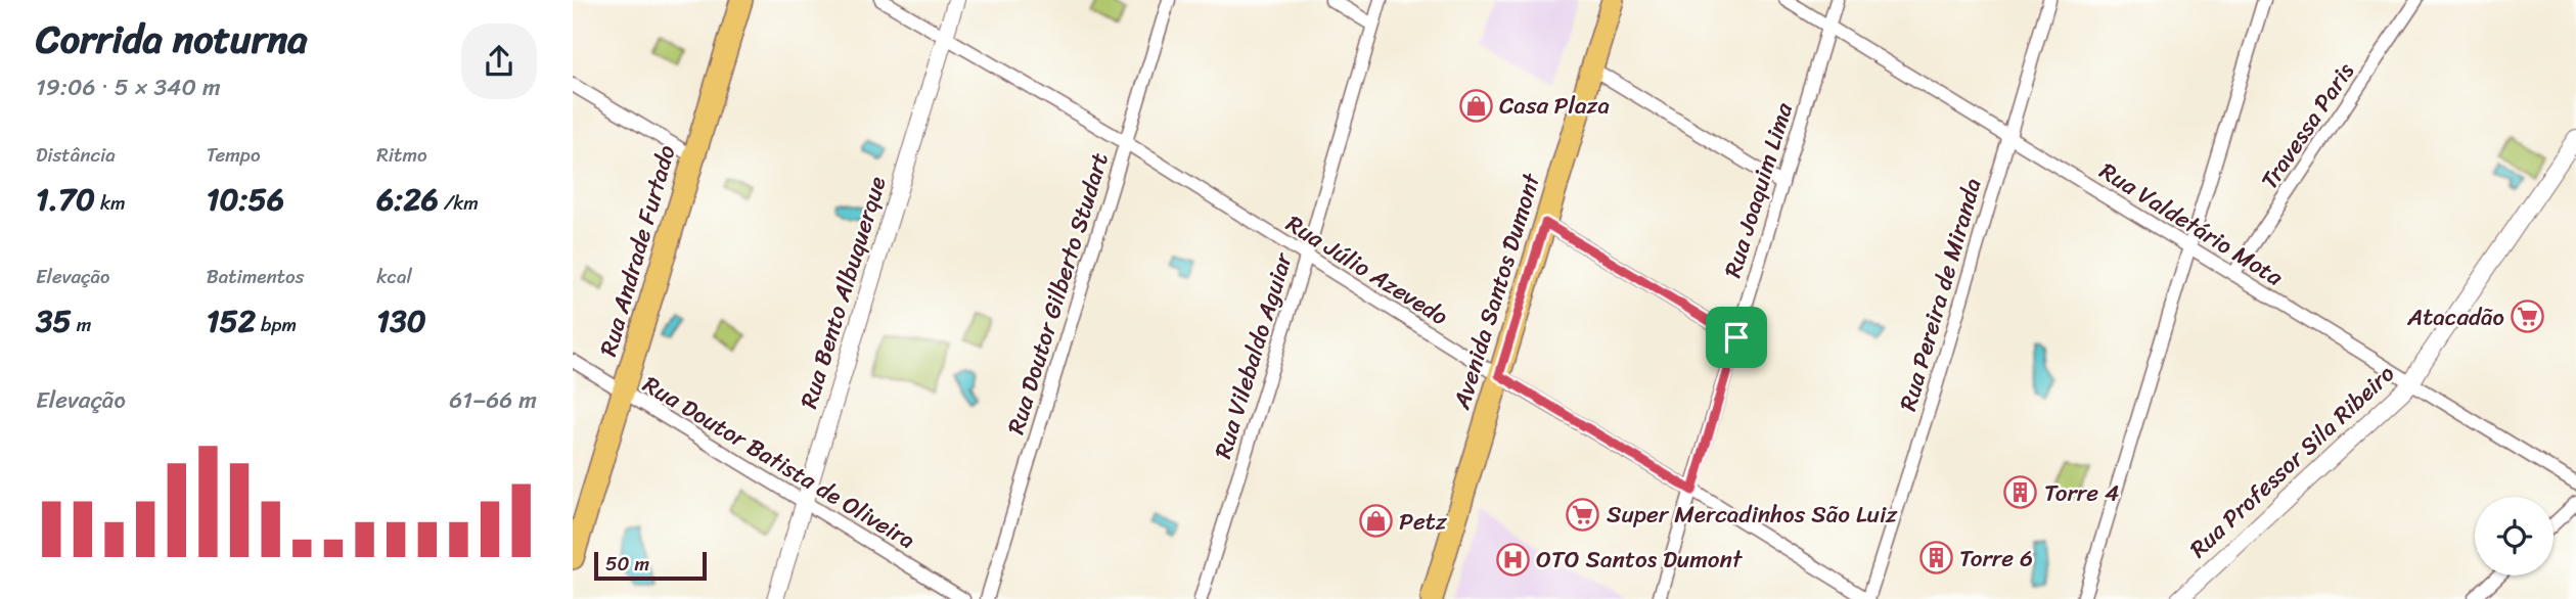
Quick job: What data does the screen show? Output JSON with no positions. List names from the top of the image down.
{
  "streets": {
    "main road": ["Rua Andrade Furtado", "Avenida Santos Dumont"],
    "street": [
      "Travessa Paris",
      "Rua Joaquim Lima",
      "Rua Valdetário Mota",
      "Rua Júlio Azevedo",
      "Rua Bento Albuquerque",
      "Rua Doutor Gilberto Studart",
      "Rua Pereira de Miranda",
      "Rua Vilebaldo Aguiar",
      "Rua Professor Sila Ribeiro",
      "Rua Doutor Batista de Oliveira"
    ]
  },
  "crossings": [
    ["Travessa Paris", "Rua Valdetário Mota"],
    ["Rua Joaquim Lima", "Rua Valdetário Mota"],
    ["Rua Joaquim Lima", "Rua Júlio Azevedo"],
    ["Rua Valdetário Mota", "Rua Pereira de Miranda"],
    ["Rua Valdetário Mota", "Rua Professor Sila Ribeiro"],
    ["Rua Andrade Furtado", "Rua Doutor Batista de Oliveira"],
    ["Rua Júlio Azevedo", "Avenida Santos Dumont"],
    ["Rua Júlio Azevedo", "Rua Bento Albuquerque"],
    ["Rua Júlio Azevedo", "Rua Doutor Gilberto Studart"],
    ["Rua Júlio Azevedo", "Rua Pereira de Miranda"],
    ["Rua Júlio Azevedo", "Rua Vilebaldo Aguiar"],
    ["Rua Bento Albuquerque", "Rua Doutor Batista de Oliveira"]
  ],
  "places": {
    "shop": ["Casa Plaza", "Petz"],
    "supermarket": ["Atacadão", "Super Mercadinhos São Luiz"],
    "building": ["Torre 4", "Torre 6"],
    "hospital": ["OTO Santos Dumont"]
  },
  "scale_bar": "50 m",
  "page": {
    "heading": ["Corrida noturna", "19:06 · 5 × 340 m"],
    "stats": [
      ["Distância", "1.70 km"],
      ["Tempo", "10:56"],
      ["Ritmo", "6:26 /km"],
      ["Elevação", "35 m"],
      ["Batimentos", "152 bpm"],
      ["kcal", "130"]
    ],
    "chart": ["Elevação", "61–66 m"],
    "scale": "50 m"
  }
}
